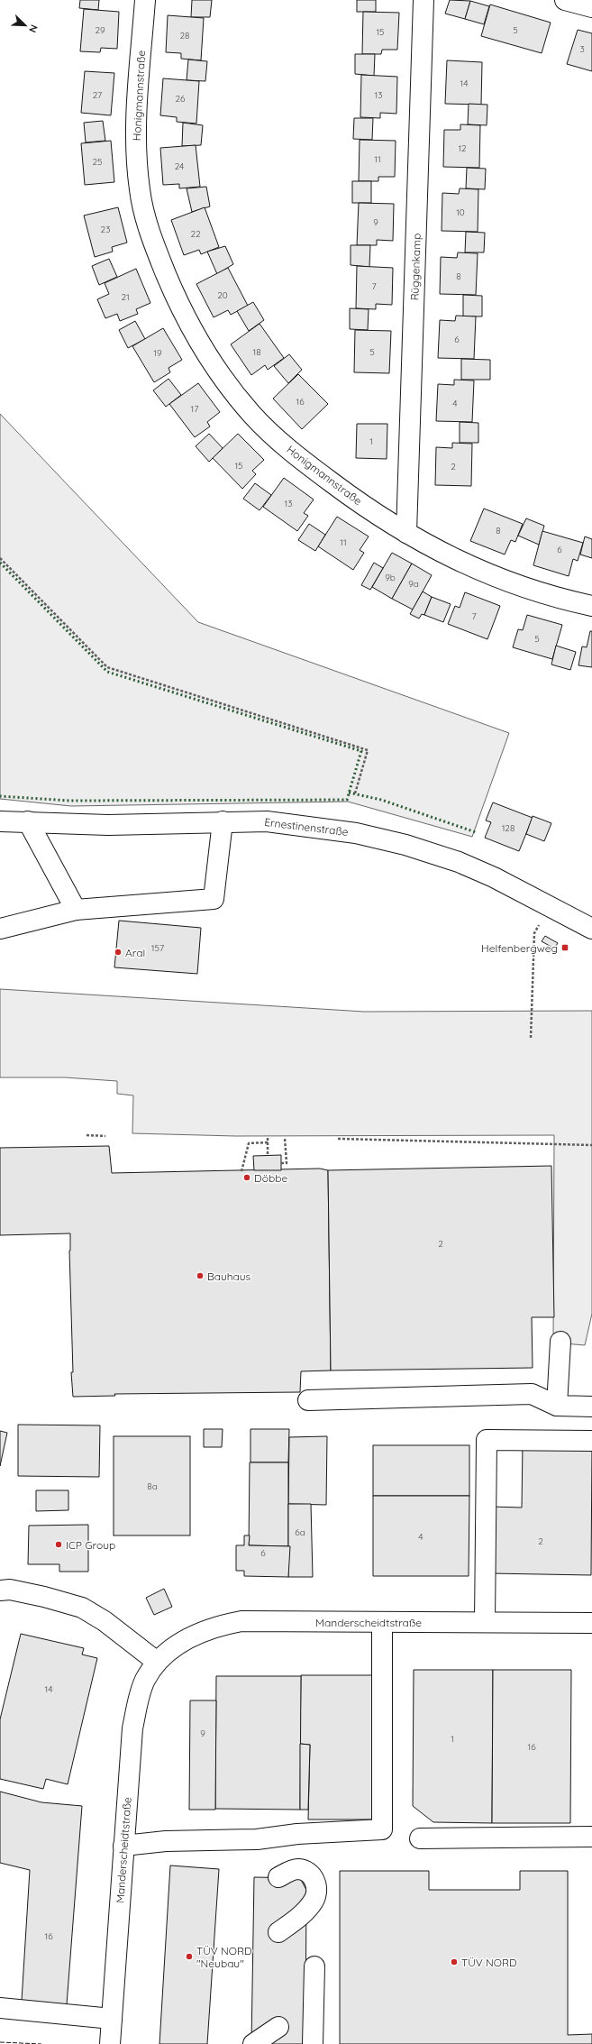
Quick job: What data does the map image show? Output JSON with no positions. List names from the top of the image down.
{
  "streets": {
    "street": [
      "Honigmannstraße",
      "Rüggenkamp",
      "Ernestinenstraße",
      "Manderscheidtstraße"
    ]
  },
  "crossings": [
    ["Honigmannstraße", "Rüggenkamp"]
  ],
  "places": {
    "transit": ["Helfenbergweg"],
    "other": [
      "Aral",
      "Döbbe",
      "Bauhaus",
      "ICP Group",
      "TÜV NORD \"Neubau\"",
      "TÜV NORD"
    ]
  },
  "house_numbers": [
    "29",
    "5",
    "15",
    "28",
    "3",
    "14",
    "27",
    "13",
    "26",
    "12",
    "11",
    "25",
    "24",
    "10",
    "9",
    "23",
    "22",
    "8",
    "7",
    "20",
    "21",
    "6",
    "18",
    "5",
    "19",
    "16",
    "4",
    "17",
    "1",
    "15",
    "2",
    "13",
    "8",
    "11",
    "6",
    "9b",
    "9a",
    "7",
    "5",
    "128",
    "157",
    "2",
    "8a",
    "6a",
    "4",
    "2",
    "6",
    "14",
    "9",
    "1",
    "16",
    "16"
  ],
  "north": "bottom right"
}
